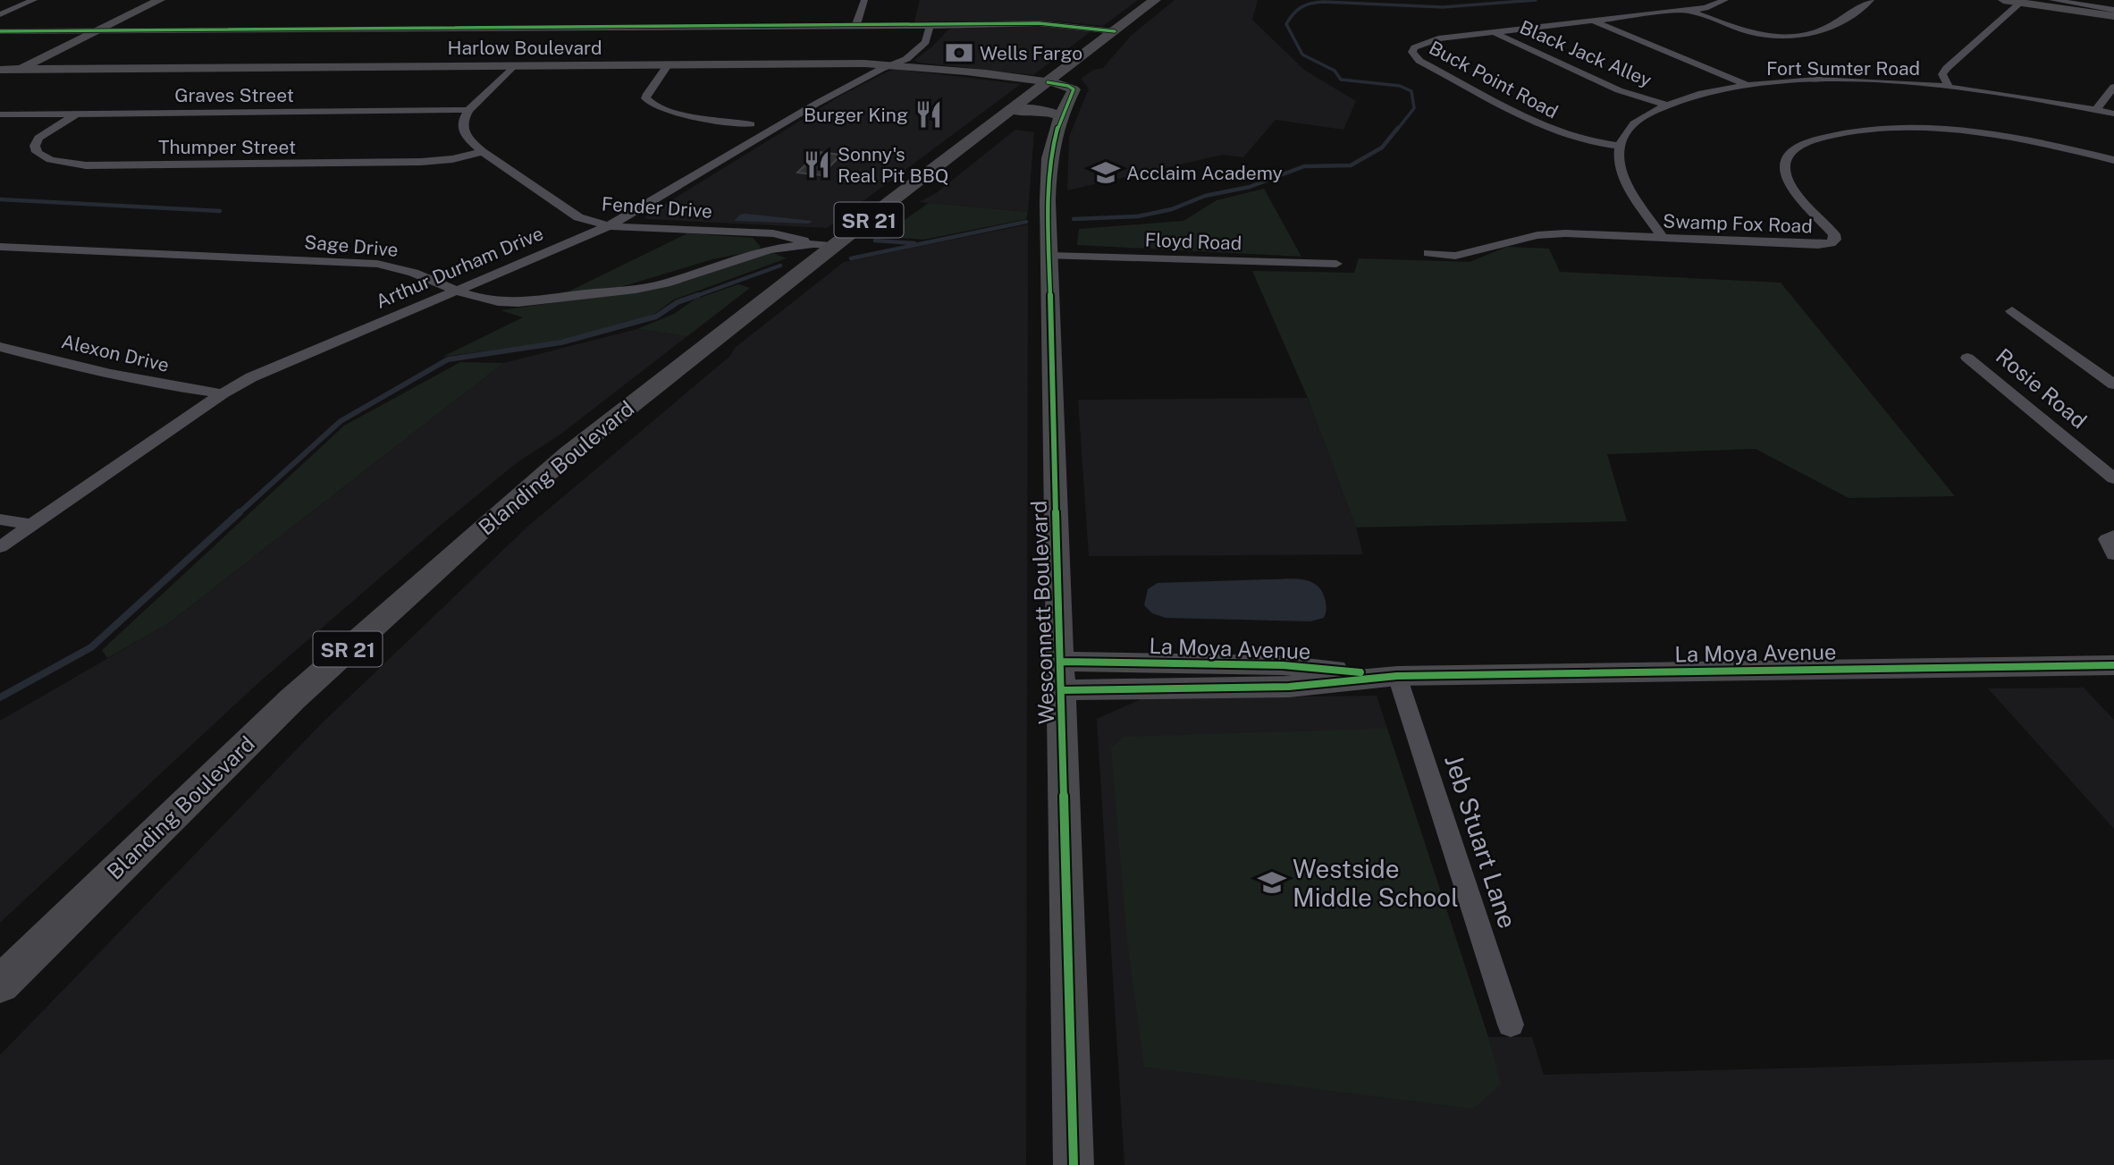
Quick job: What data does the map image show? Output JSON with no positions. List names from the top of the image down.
{
  "streets": {
    "main road": ["SR 21", "Blanding Boulevard"],
    "street": [
      "Harlow Boulevard",
      "Black Jack Alley",
      "Fort Sumter Road",
      "Buck Point Road",
      "Graves Street",
      "Thumper Street",
      "Fender Drive",
      "Swamp Fox Road",
      "Floyd Road",
      "Sage Drive",
      "Arthur Durham Drive",
      "Alexon Drive",
      "Rosie Road",
      "Wesconnett Boulevard",
      "La Moya Avenue",
      "Jeb Stuart Lane"
    ]
  },
  "crossings": [
    ["Harlow Boulevard", "Arthur Durham Drive"],
    ["Harlow Boulevard", "Blanding Boulevard"],
    ["Harlow Boulevard", "Wesconnett Boulevard"],
    ["Black Jack Alley", "Fort Sumter Road"],
    ["Black Jack Alley", "Buck Point Road"],
    ["Fort Sumter Road", "Buck Point Road"],
    ["Graves Street", "Thumper Street"],
    ["Graves Street", "Fender Drive"],
    ["Thumper Street", "Fender Drive"],
    ["Fender Drive", "Sage Drive"],
    ["Fender Drive", "Arthur Durham Drive"],
    ["Fender Drive", "Blanding Boulevard"],
    ["Floyd Road", "Wesconnett Boulevard"],
    ["Sage Drive", "Arthur Durham Drive"],
    ["Sage Drive", "Blanding Boulevard"],
    ["Arthur Durham Drive", "Alexon Drive"],
    ["Blanding Boulevard", "Wesconnett Boulevard"],
    ["Wesconnett Boulevard", "La Moya Avenue"],
    ["La Moya Avenue", "Jeb Stuart Lane"]
  ],
  "places": {
    "bank": ["Wells Fargo"],
    "restaurant": ["Burger King", "Sonny's Real Pit BBQ"],
    "school or university": ["Acclaim Academy", "Westside Middle School"]
  }
}
